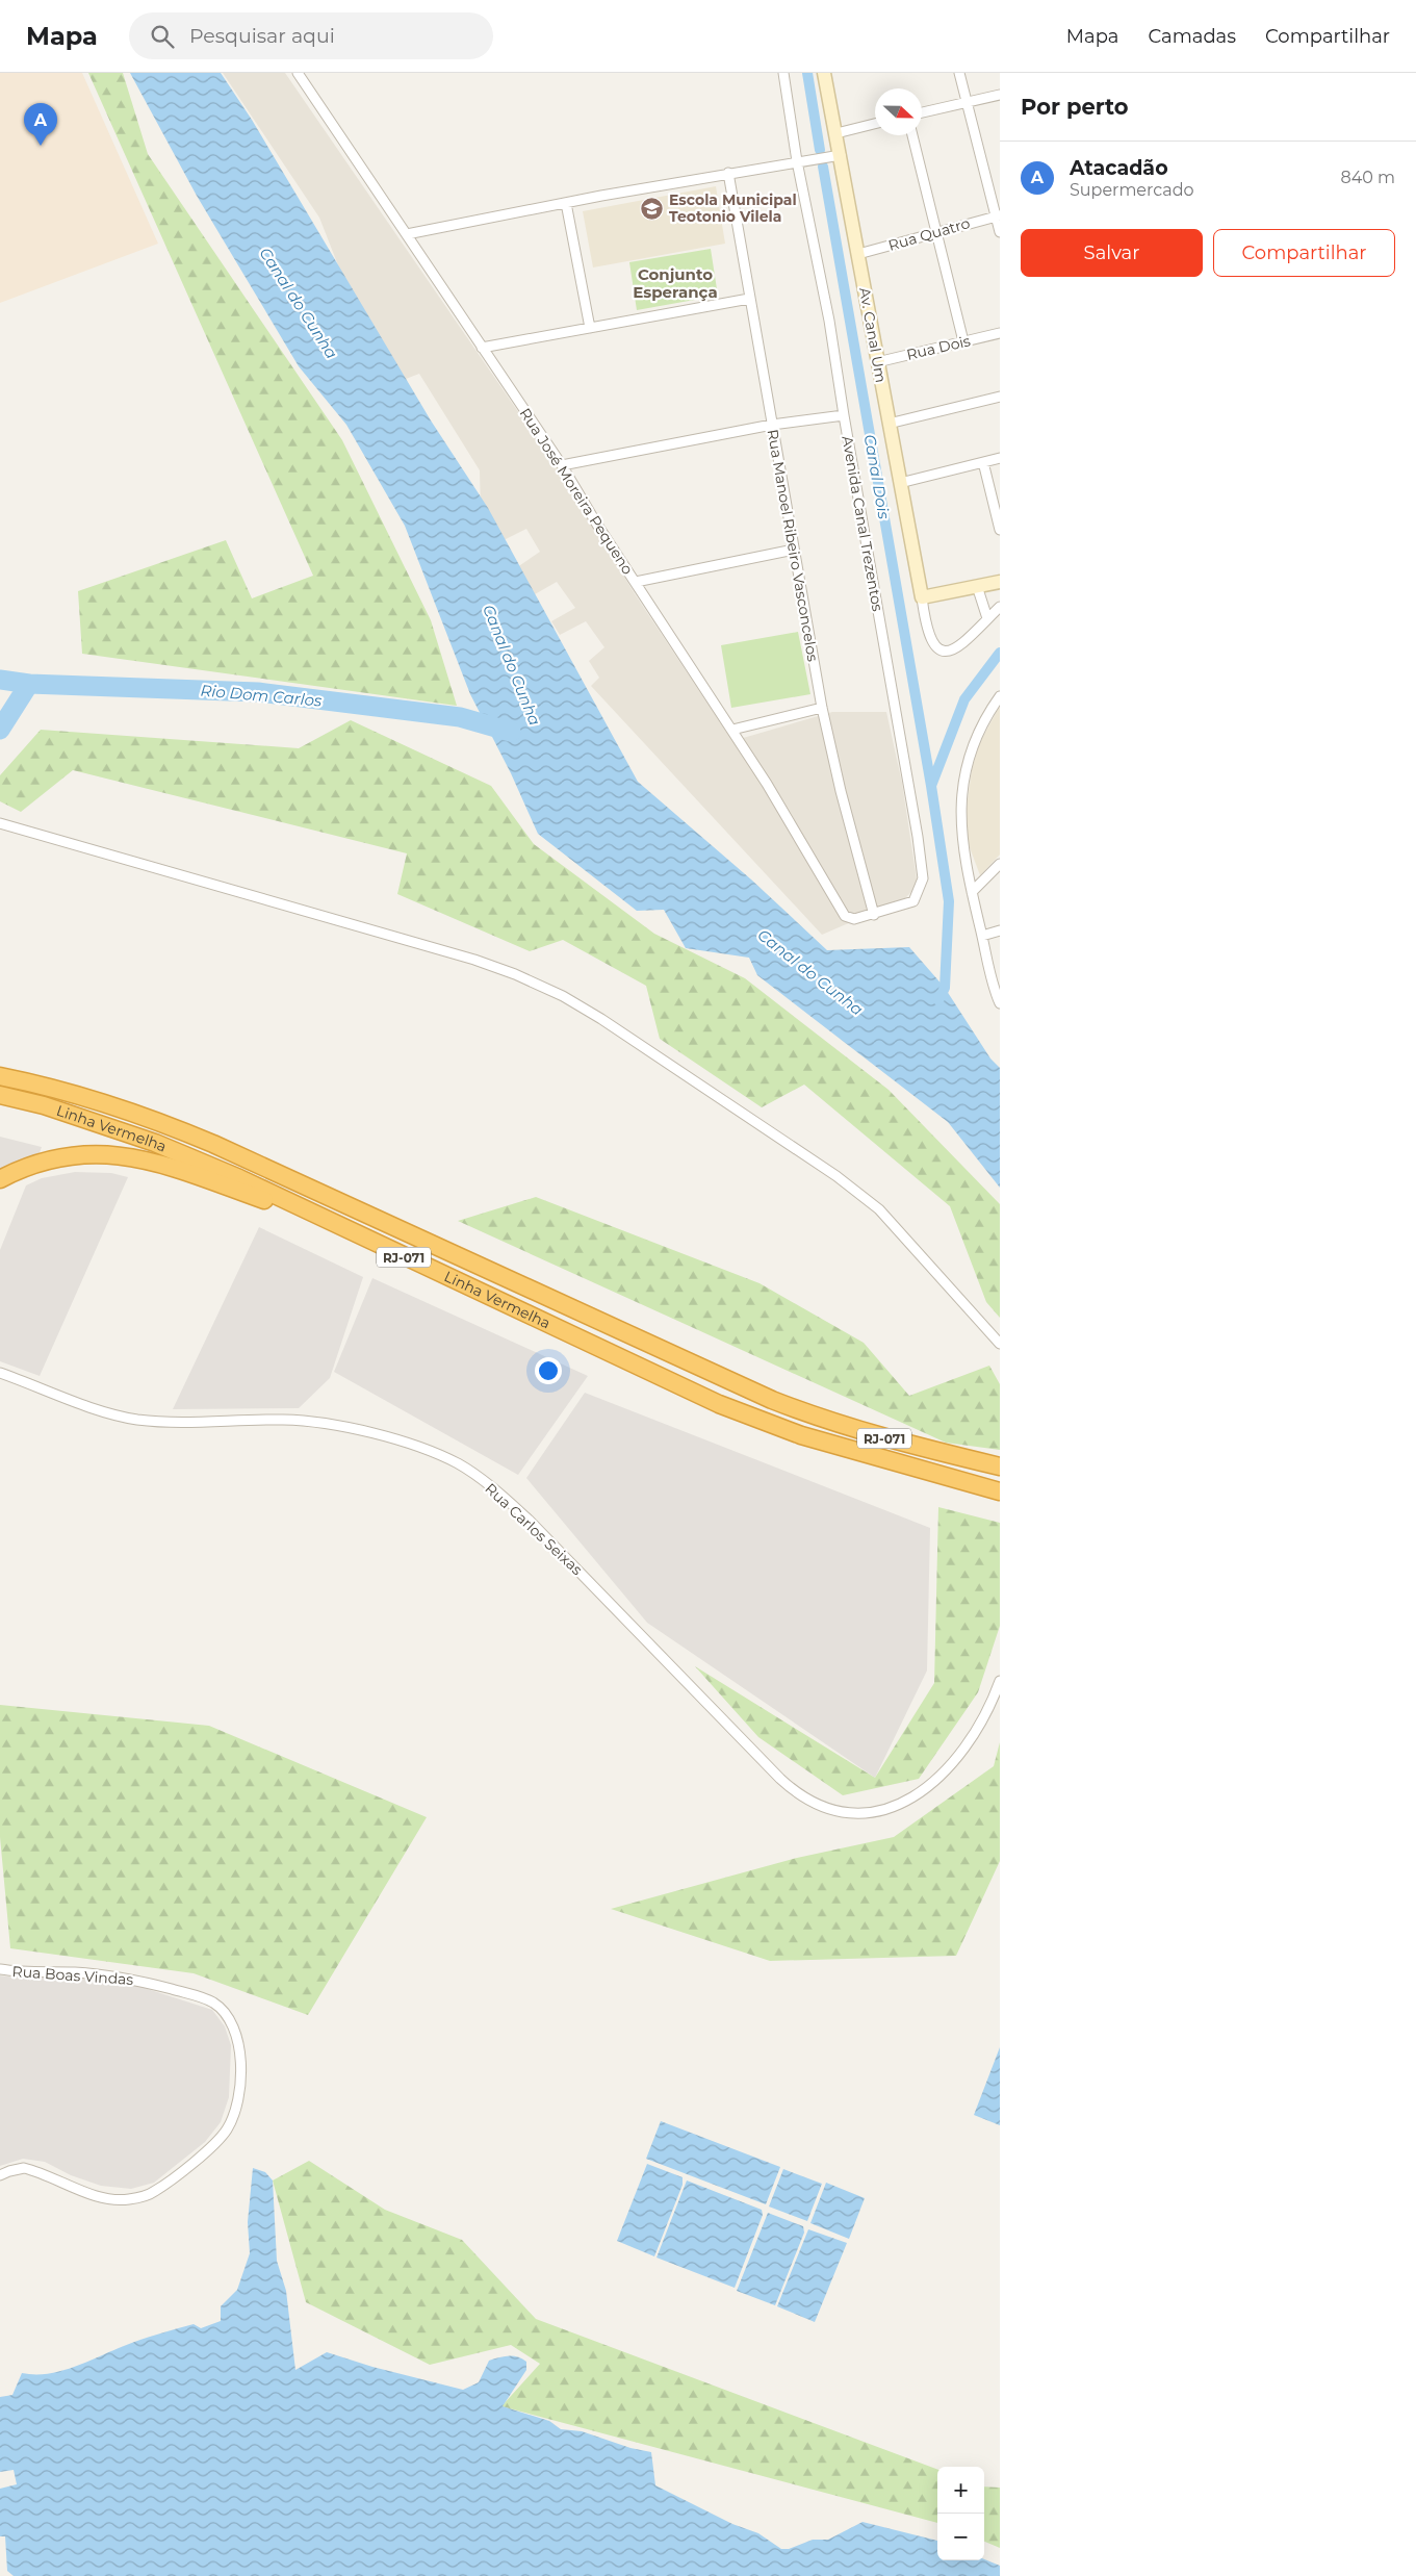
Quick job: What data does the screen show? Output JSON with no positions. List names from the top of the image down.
{
  "streets": {
    "highway": ["Linha Vermelha", "RJ-071"],
    "street": [
      "Rua Quatro",
      "Av. Canal Um",
      "Rua Dois",
      "Rua José Moreira Pequeno",
      "Avenida Canal Trezentos",
      "Rua Manoel Ribeiro Vasconcelos",
      "Rua Carlos Seixas",
      "Rua Boas Vindas"
    ]
  },
  "crossings": [
    ["Rua Quatro", "Av. Canal Um"],
    ["Av. Canal Um", "Rua Dois"],
    ["Rua José Moreira Pequeno", "Avenida Canal Trezentos"],
    ["Avenida Canal Trezentos", "Rua Manoel Ribeiro Vasconcelos"]
  ],
  "districts": ["Conjunto Esperança"],
  "water": ["Canal do Cunha", "Canal Dois", "Rio Dom Carlos"],
  "places": {
    "school or university": ["Escola Municipal Teotonio Vilela"]
  },
  "north": "right",
  "page": {
    "header": "Mapa",
    "search": "Pesquisar aqui",
    "nav": ["Mapa", "Camadas", "Compartilhar"],
    "heading": "Por perto",
    "pins": "A",
    "list": [
      {
        "mark": "A",
        "name": "Atacadão",
        "note": "Supermercado",
        "value": "840 m"
      }
    ],
    "buttons": ["Salvar", "Compartilhar"],
    "map_buttons": ["+", "−"]
  }
}
